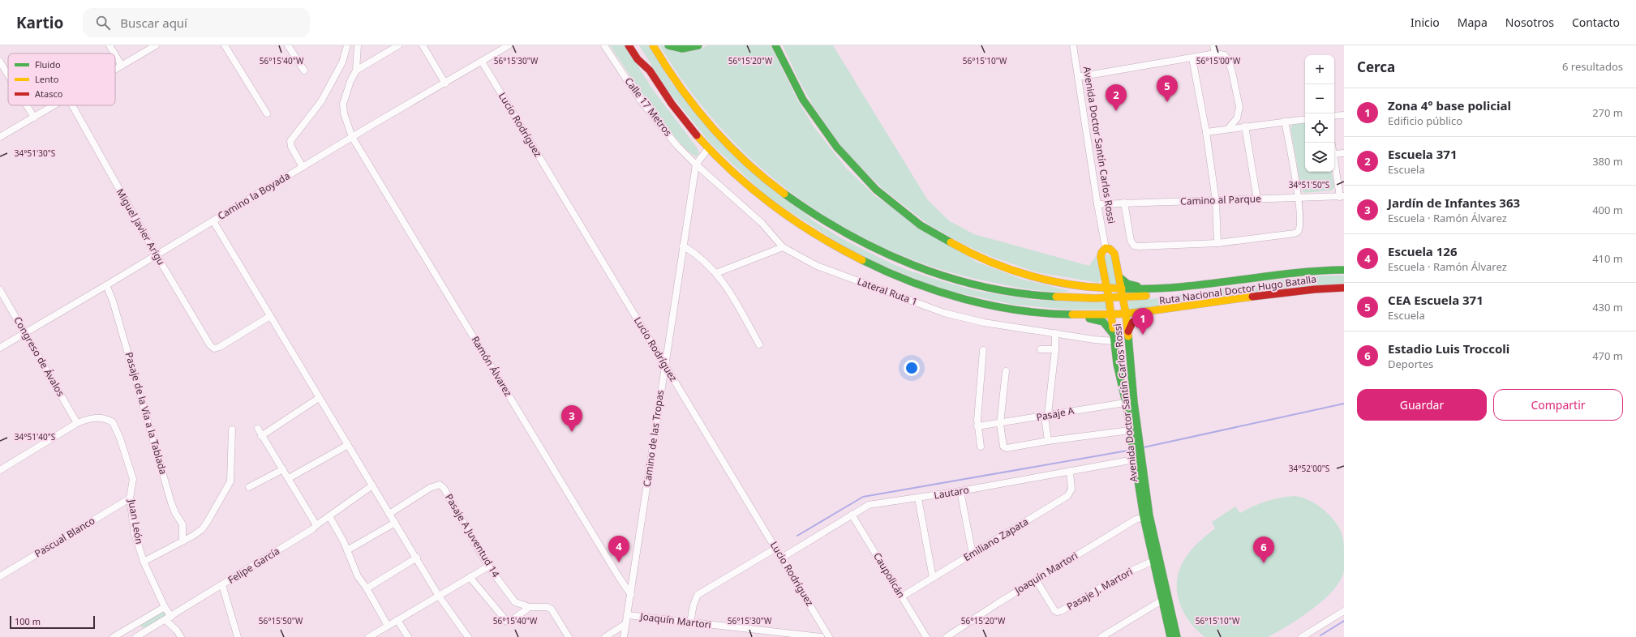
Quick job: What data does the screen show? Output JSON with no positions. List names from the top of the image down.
{
  "streets": {
    "main road": ["Avenida Doctor Santín Carlos Rossi", "Ruta Nacional Doctor Hugo Batalla"],
    "street": [
      "Calle 17 Metros",
      "Lucio Rodríguez",
      "Camino la Boyada",
      "Camino al Parque",
      "Miguel Javier Arigu",
      "Lateral Ruta 1",
      "Congreso de Ávalos",
      "Ramón Álvarez",
      "Pasaje de la Vía a la Tablada",
      "Pasaje A",
      "Camino de las Tropas",
      "Lautaro",
      "Juan León",
      "Pasaje A Juventud 14",
      "Pascual Blanco",
      "Emiliano Zapata",
      "Felipe García",
      "Joaquín Martori",
      "Caupolicán",
      "Pasaje J. Martori"
    ]
  },
  "crossings": [
    ["Calle 17 Metros", "Lateral Ruta 1"],
    ["Calle 17 Metros", "Camino de las Tropas"],
    ["Lucio Rodríguez", "Camino la Boyada"],
    ["Lucio Rodríguez", "Camino de las Tropas"],
    ["Lucio Rodríguez", "Lautaro"],
    ["Avenida Doctor Santín Carlos Rossi", "Camino al Parque"],
    ["Avenida Doctor Santín Carlos Rossi", "Ruta Nacional Doctor Hugo Batalla"],
    ["Avenida Doctor Santín Carlos Rossi", "Lateral Ruta 1"],
    ["Avenida Doctor Santín Carlos Rossi", "Pasaje A"],
    ["Avenida Doctor Santín Carlos Rossi", "Lautaro"],
    ["Avenida Doctor Santín Carlos Rossi", "Joaquín Martori"],
    ["Avenida Doctor Santín Carlos Rossi", "Pasaje J. Martori"],
    ["Camino la Boyada", "Miguel Javier Arigu"],
    ["Camino la Boyada", "Congreso de Ávalos"],
    ["Camino la Boyada", "Ramón Álvarez"],
    ["Camino la Boyada", "Pasaje de la Vía a la Tablada"],
    ["Ruta Nacional Doctor Hugo Batalla", "Camino de las Tropas"],
    ["Lateral Ruta 1", "Camino de las Tropas"],
    ["Congreso de Ávalos", "Juan León"],
    ["Ramón Álvarez", "Camino de las Tropas"],
    ["Camino de las Tropas", "Joaquín Martori"],
    ["Lautaro", "Emiliano Zapata"],
    ["Lautaro", "Caupolicán"],
    ["Juan León", "Pascual Blanco"],
    ["Emiliano Zapata", "Caupolicán"],
    ["Joaquín Martori", "Pasaje J. Martori"]
  ],
  "legend": ["Fluido", "Lento", "Atasco"],
  "scale_bar": "100 m",
  "page": {
    "header": "Kartio",
    "search": "Buscar aquí",
    "nav": [
      "Inicio",
      "Mapa",
      "Nosotros",
      "Contacto"
    ],
    "heading": ["Cerca", "6 resultados"],
    "map_buttons": ["+", "−"],
    "pins": [
      "5",
      "2",
      "1",
      "3",
      "4",
      "6"
    ],
    "list": [
      {
        "mark": "1",
        "name": "Zona 4° base policial",
        "note": "Edificio público",
        "value": "270 m"
      },
      {
        "mark": "2",
        "name": "Escuela 371",
        "note": "Escuela",
        "value": "380 m"
      },
      {
        "mark": "3",
        "name": "Jardín de Infantes 363",
        "note": "Escuela · Ramón Álvarez",
        "value": "400 m"
      },
      {
        "mark": "4",
        "name": "Escuela 126",
        "note": "Escuela · Ramón Álvarez",
        "value": "410 m"
      },
      {
        "mark": "5",
        "name": "CEA Escuela 371",
        "note": "Escuela",
        "value": "430 m"
      },
      {
        "mark": "6",
        "name": "Estadio Luis Troccoli",
        "note": "Deportes",
        "value": "470 m"
      }
    ],
    "buttons": ["Guardar", "Compartir"],
    "scale": "100 m"
  },
  "coordinates": [
    "56°15'40\"W",
    "56°15'30\"W",
    "56°15'20\"W",
    "56°15'10\"W",
    "56°15'00\"W",
    "34°51'30\"S",
    "34°51'50\"S",
    "34°51'40\"S",
    "34°52'00\"S",
    "56°15'50\"W"
  ]
}
